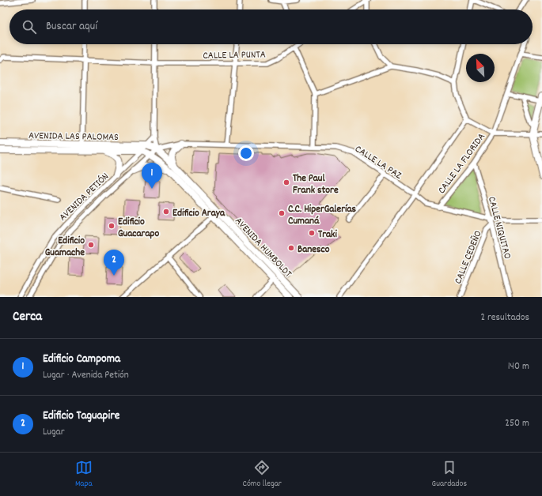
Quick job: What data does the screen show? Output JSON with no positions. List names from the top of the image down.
{
  "streets": {
    "main road": ["AVENIDA LAS PALOMAS", "AVENIDA HUMBOLDT"],
    "street": [
      "CALLE LA PUNTA",
      "CALLE LA PAZ",
      "CALLE LA FLORIDA",
      "AVENIDA PETIÓN",
      "CALLE NIQUITAO",
      "CALLE CEDEÑO"
    ]
  },
  "crossings": [
    ["AVENIDA LAS PALOMAS", "AVENIDA PETIÓN"],
    ["AVENIDA LAS PALOMAS", "AVENIDA HUMBOLDT"],
    ["CALLE LA PAZ", "CALLE LA FLORIDA"],
    ["CALLE LA PAZ", "AVENIDA PETIÓN"],
    ["CALLE LA PAZ", "CALLE NIQUITAO"],
    ["CALLE LA PAZ", "AVENIDA HUMBOLDT"],
    ["CALLE LA FLORIDA", "CALLE NIQUITAO"],
    ["AVENIDA PETIÓN", "AVENIDA HUMBOLDT"],
    ["CALLE NIQUITAO", "CALLE CEDEÑO"]
  ],
  "places": [
    "The Paul Frank store",
    "Edificio Araya",
    "C.C. HiperGalerías Cumaná",
    "Edificio Guacarapo",
    "Traki",
    "Edificio Guamache",
    "Banesco"
  ],
  "north": "top left",
  "page": {
    "search": "Buscar aquí",
    "pins": ["1", "2"],
    "heading": ["Cerca", "2 resultados"],
    "list": [
      {
        "mark": "1",
        "name": "Edificio Campoma",
        "note": "Lugar · Avenida Petión",
        "value": "140 m"
      },
      {
        "mark": "2",
        "name": "Edificio Taguapire",
        "note": "Lugar",
        "value": "250 m"
      }
    ],
    "nav": ["Mapa", "Cómo llegar", "Guardados"]
  }
}
